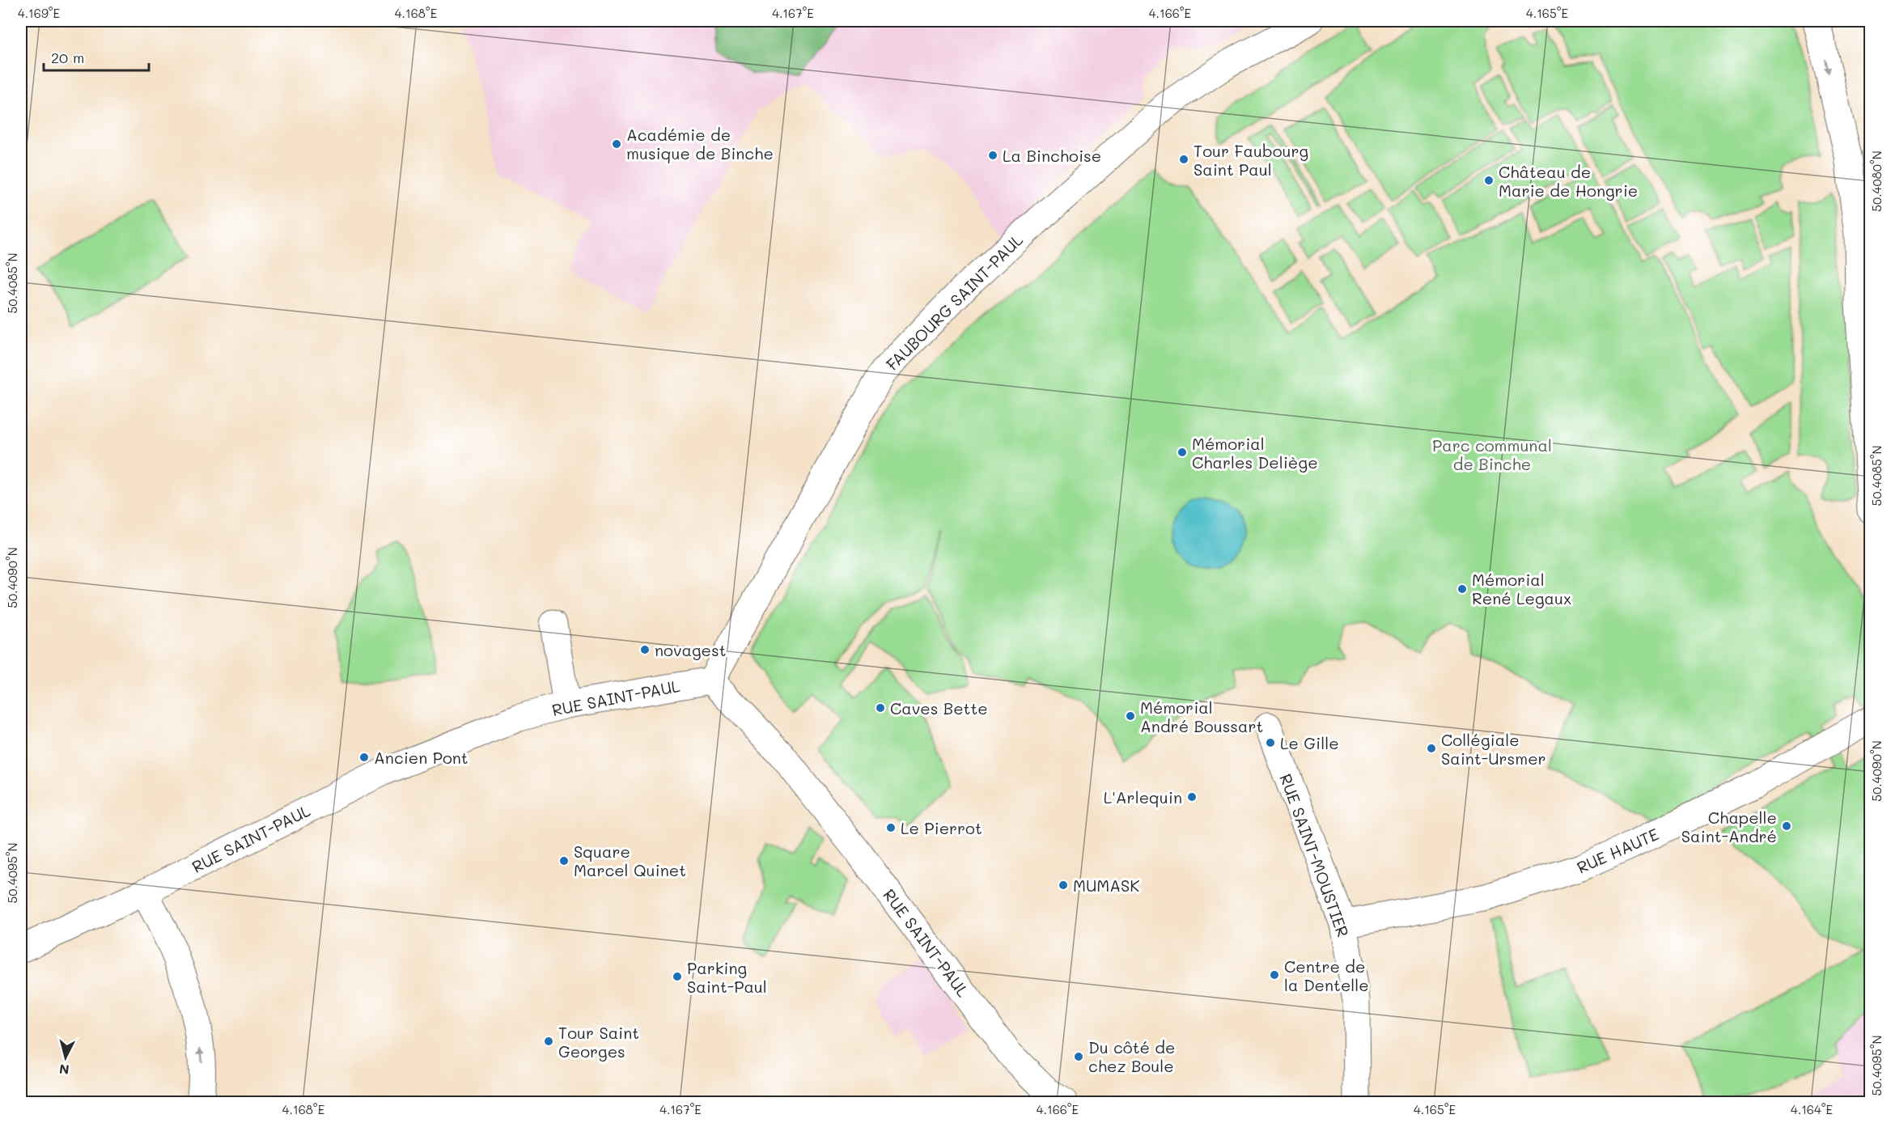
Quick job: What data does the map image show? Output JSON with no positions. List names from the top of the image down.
{
  "streets": {
    "street": [
      "FAUBOURG SAINT-PAUL",
      "RUE SAINT-PAUL",
      "RUE HAUTE",
      "RUE SAINT-MOUSTIER"
    ]
  },
  "crossings": [
    ["FAUBOURG SAINT-PAUL", "RUE SAINT-PAUL"],
    ["RUE HAUTE", "RUE SAINT-MOUSTIER"]
  ],
  "parks": ["Parc communal de Binche"],
  "places": [
    "Académie de musique de Binche",
    "La Binchoise",
    "Tour Faubourg Saint Paul",
    "Château de Marie de Hongrie",
    "Mémorial Charles Deliège",
    "Mémorial René Legaux",
    "novagest",
    "Caves Bette",
    "Mémorial André Boussart",
    "Le Gille",
    "Collégiale Saint-Ursmer",
    "Ancien Pont",
    "L'Arlequin",
    "Chapelle Saint-André",
    "Le Pierrot",
    "Square Marcel Quinet",
    "MUMASK",
    "Centre de la Dentelle",
    "Parking Saint-Paul",
    "Tour Saint Georges",
    "Du côté de chez Boule"
  ],
  "scale_bar": "20 m",
  "north": "bottom",
  "coordinates": [
    "4.169°E",
    "4.168°E",
    "4.167°E",
    "4.166°E",
    "4.165°E",
    "50.4080°N",
    "50.4085°N",
    "50.4090°N",
    "50.4095°N",
    "4.164°E"
  ]
}
